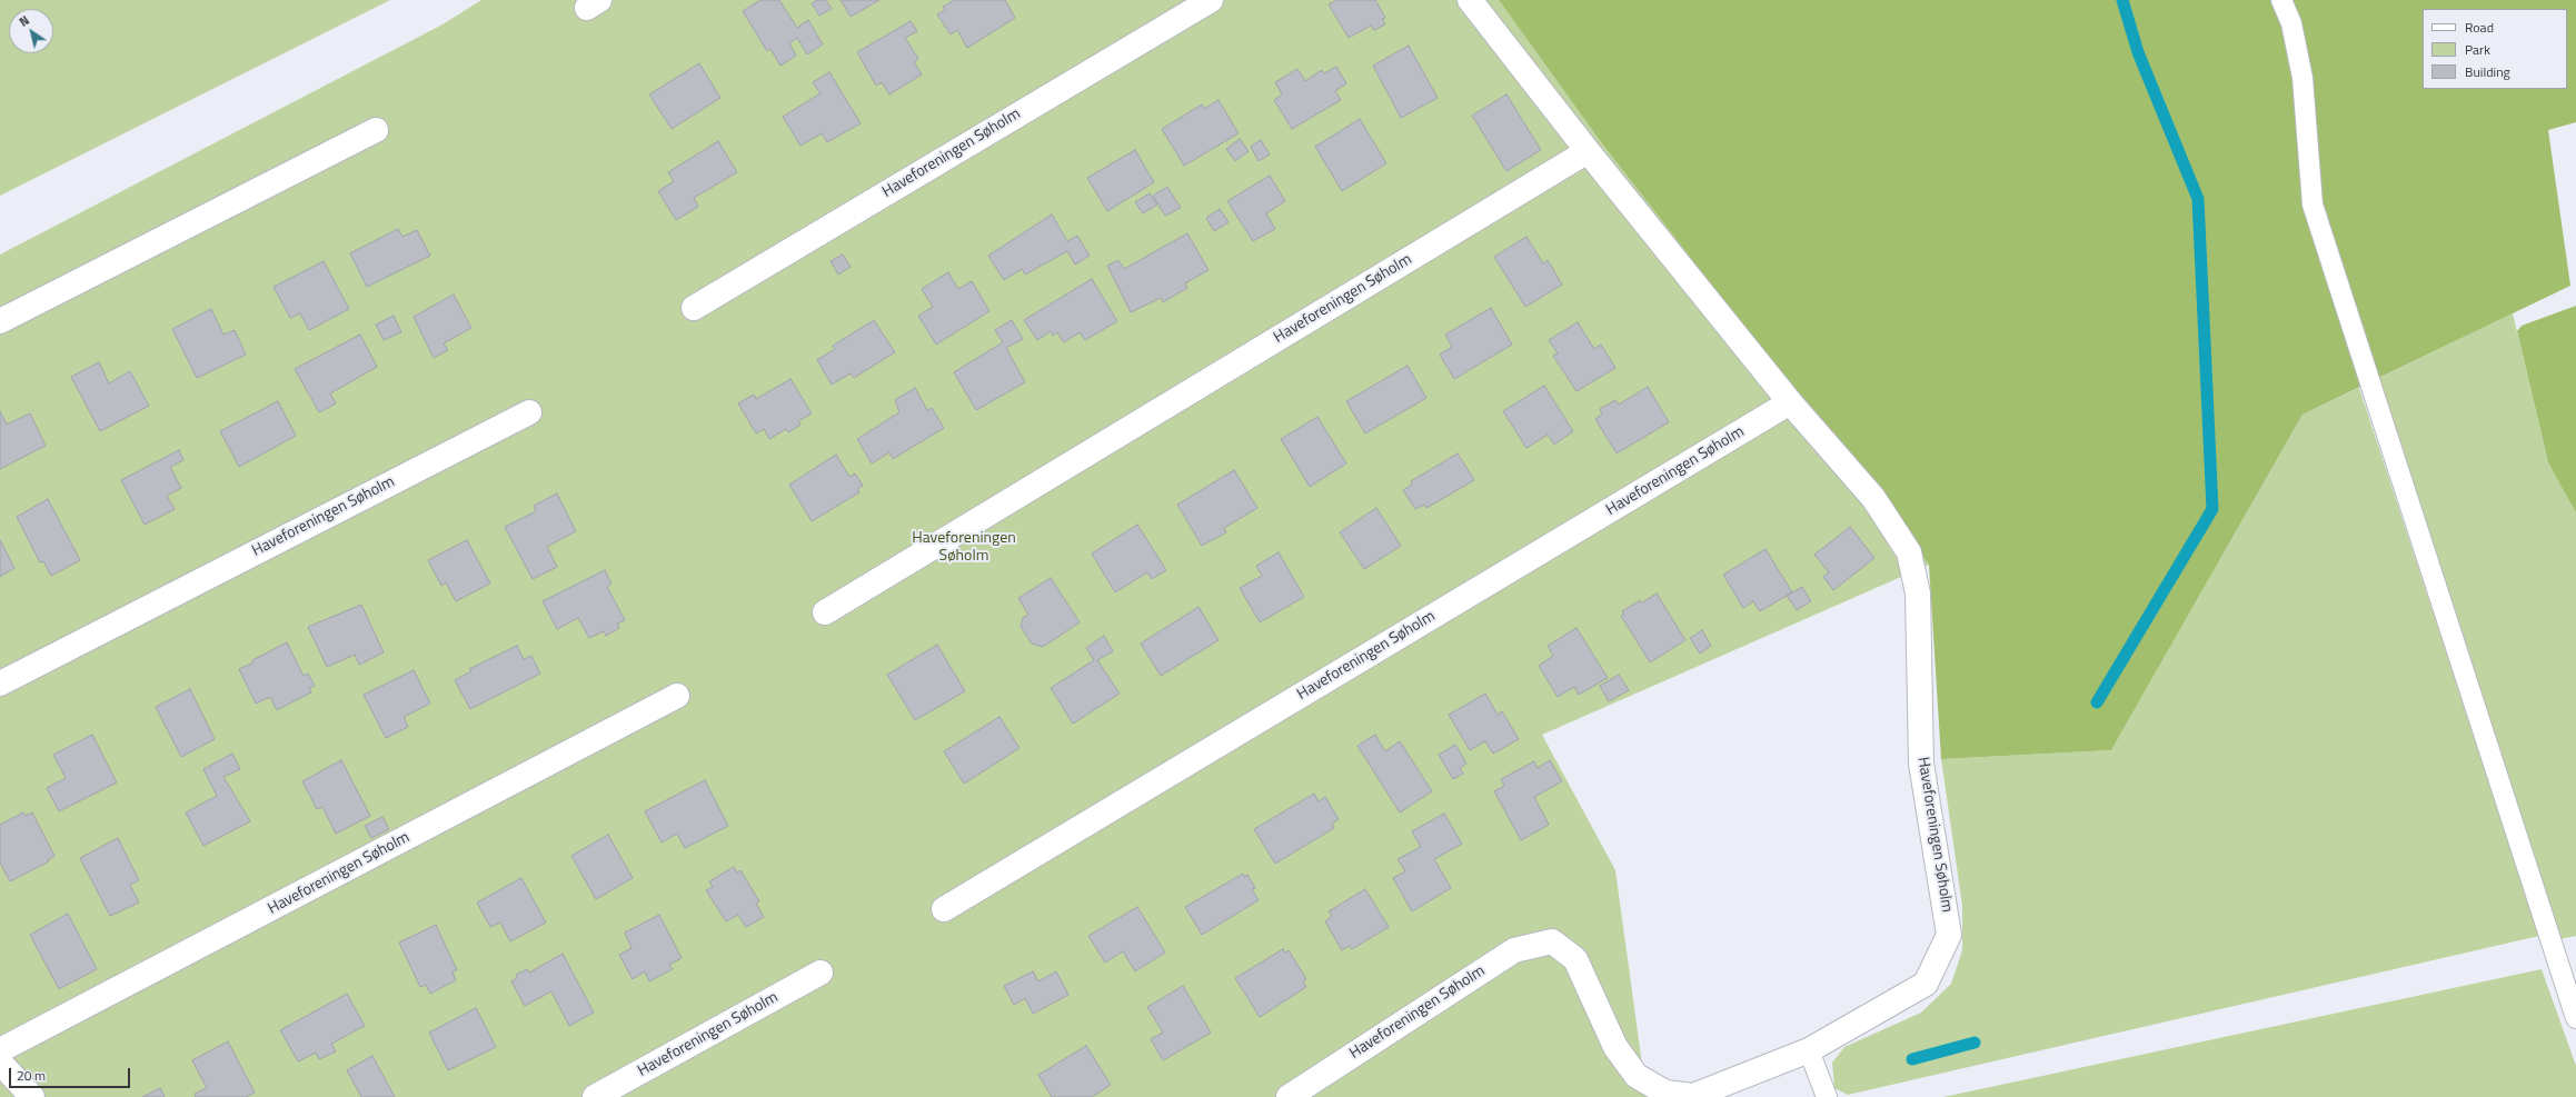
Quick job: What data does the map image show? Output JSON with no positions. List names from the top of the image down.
{
  "streets": {
    "street": ["Haveforeningen Søholm"]
  },
  "parks": ["Haveforeningen Søholm"],
  "legend": ["Road", "Park", "Building"],
  "scale_bar": "20 m",
  "north": "top left"
}
